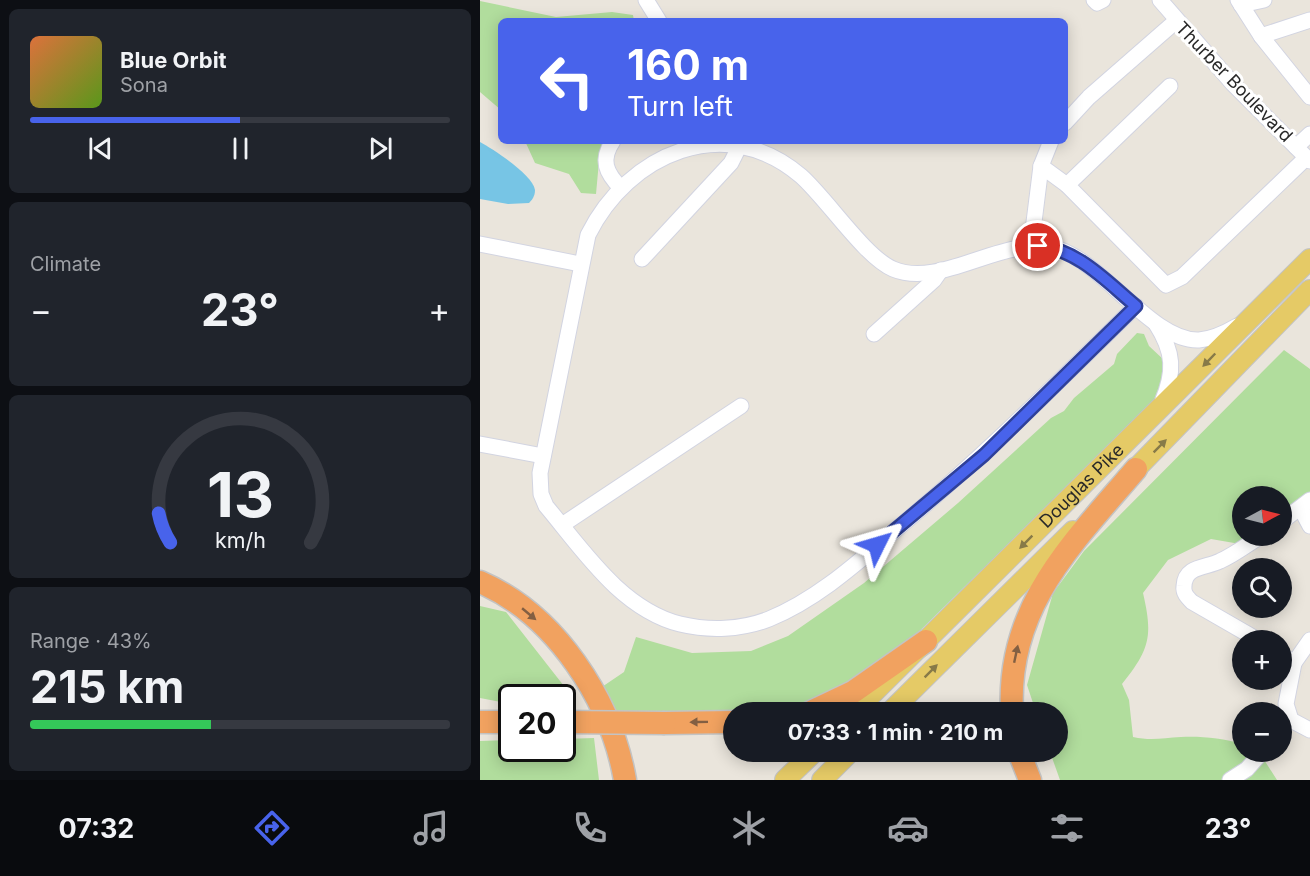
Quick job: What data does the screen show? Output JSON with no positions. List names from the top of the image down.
{
  "streets": {
    "main road": ["Douglas Pike"],
    "street": ["Thurber Boulevard"]
  },
  "north": "right",
  "page": {
    "turn": ["160 m", "Turn left"],
    "song": ["Blue Orbit", "Sona"],
    "tile": [
      "Climate",
      ["Range · 43%", "215 km"]
    ],
    "heat": ["−", "23°", "+"],
    "map_buttons": ["+", "−"],
    "limit": "20",
    "trip": "07:33 · 1 min · 210 m",
    "tabs": ["07:32", "23°"],
    "gauge": ["13", "km/h"]
  }
}
